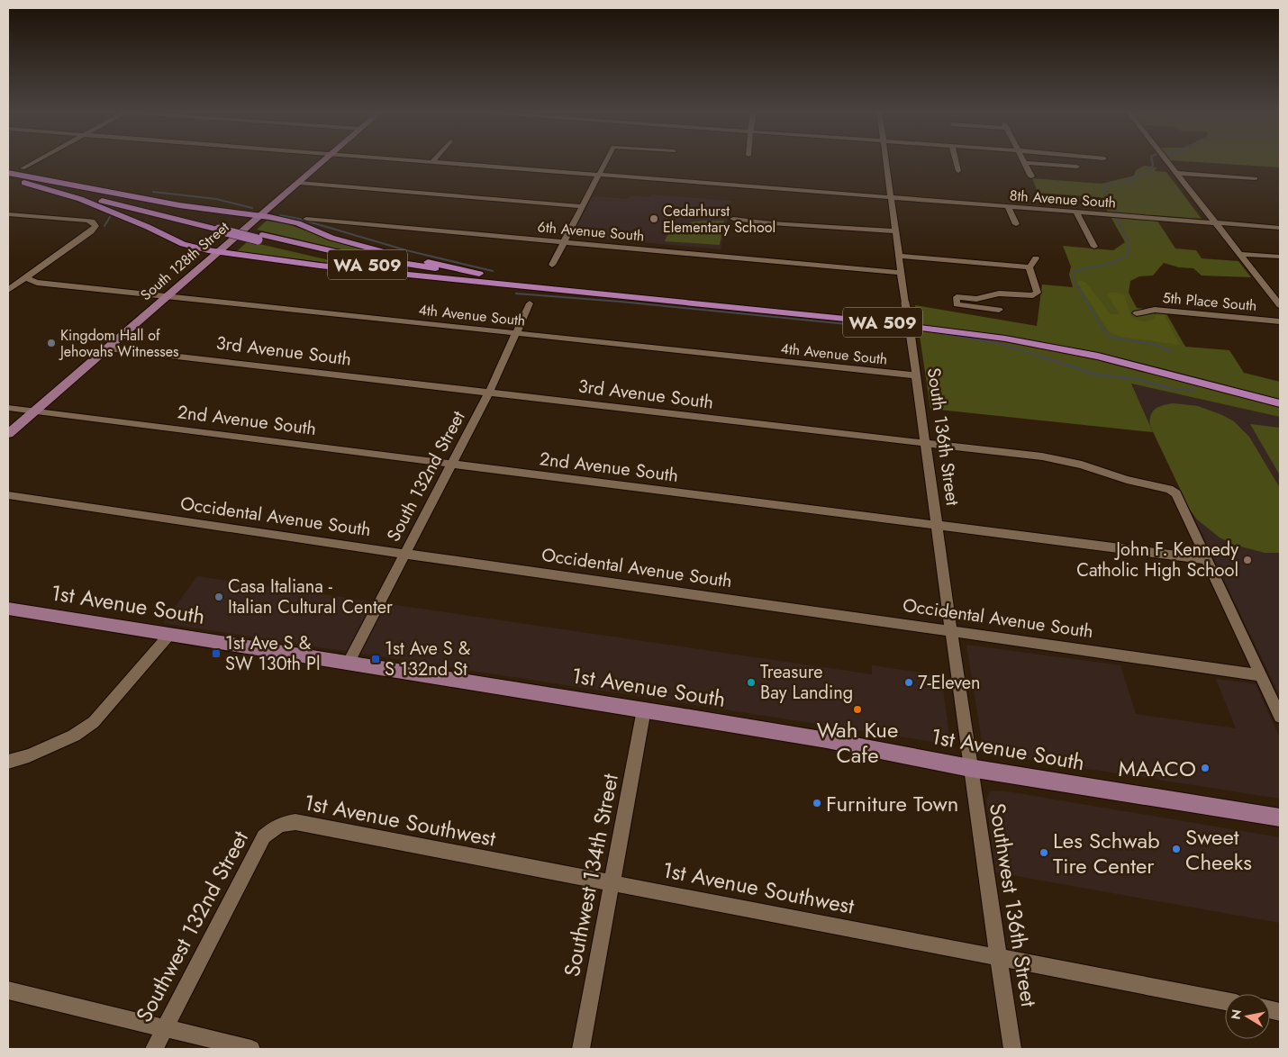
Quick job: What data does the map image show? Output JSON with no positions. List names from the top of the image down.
{
  "streets": {
    "highway": ["WA 509"],
    "main road": ["South 128th Street", "1st Avenue South"],
    "street": [
      "8th Avenue South",
      "6th Avenue South",
      "5th Place South",
      "4th Avenue South",
      "3rd Avenue South",
      "2nd Avenue South",
      "South 136th Street",
      "South 132nd Street",
      "Occidental Avenue South",
      "1st Avenue Southwest",
      "Southwest 134th Street",
      "Southwest 136th Street",
      "Southwest 132nd Street"
    ]
  },
  "crossings": [
    ["8th Avenue South", "South 136th Street"],
    ["6th Avenue South", "South 136th Street"],
    ["South 128th Street", "4th Avenue South"],
    ["South 128th Street", "3rd Avenue South"],
    ["South 128th Street", "2nd Avenue South"],
    ["4th Avenue South", "South 136th Street"],
    ["4th Avenue South", "South 132nd Street"],
    ["3rd Avenue South", "2nd Avenue South"],
    ["3rd Avenue South", "South 136th Street"],
    ["3rd Avenue South", "South 132nd Street"],
    ["2nd Avenue South", "South 136th Street"],
    ["2nd Avenue South", "South 132nd Street"],
    ["South 136th Street", "Occidental Avenue South"],
    ["South 136th Street", "1st Avenue South"],
    ["South 136th Street", "Southwest 136th Street"],
    ["South 132nd Street", "Occidental Avenue South"],
    ["South 132nd Street", "1st Avenue South"],
    ["1st Avenue South", "Southwest 134th Street"],
    ["1st Avenue South", "Southwest 136th Street"],
    ["1st Avenue Southwest", "Southwest 134th Street"],
    ["1st Avenue Southwest", "Southwest 136th Street"],
    ["1st Avenue Southwest", "Southwest 132nd Street"]
  ],
  "places": {
    "other": [
      "Cedarhurst Elementary School",
      "Kingdom Hall of Jehovahs Witnesses",
      "John F. Kennedy Catholic High School",
      "Casa Italiana - Italian Cultural Center",
      "Treasure Bay Landing",
      "7-Eleven",
      "Wah Kue Cafe",
      "MAACO",
      "Furniture Town",
      "Sweet Cheeks",
      "Les Schwab Tire Center"
    ],
    "transit": ["1st Ave S & SW 130th Pl", "1st Ave S & S 132nd St"]
  },
  "north": "left"
}
